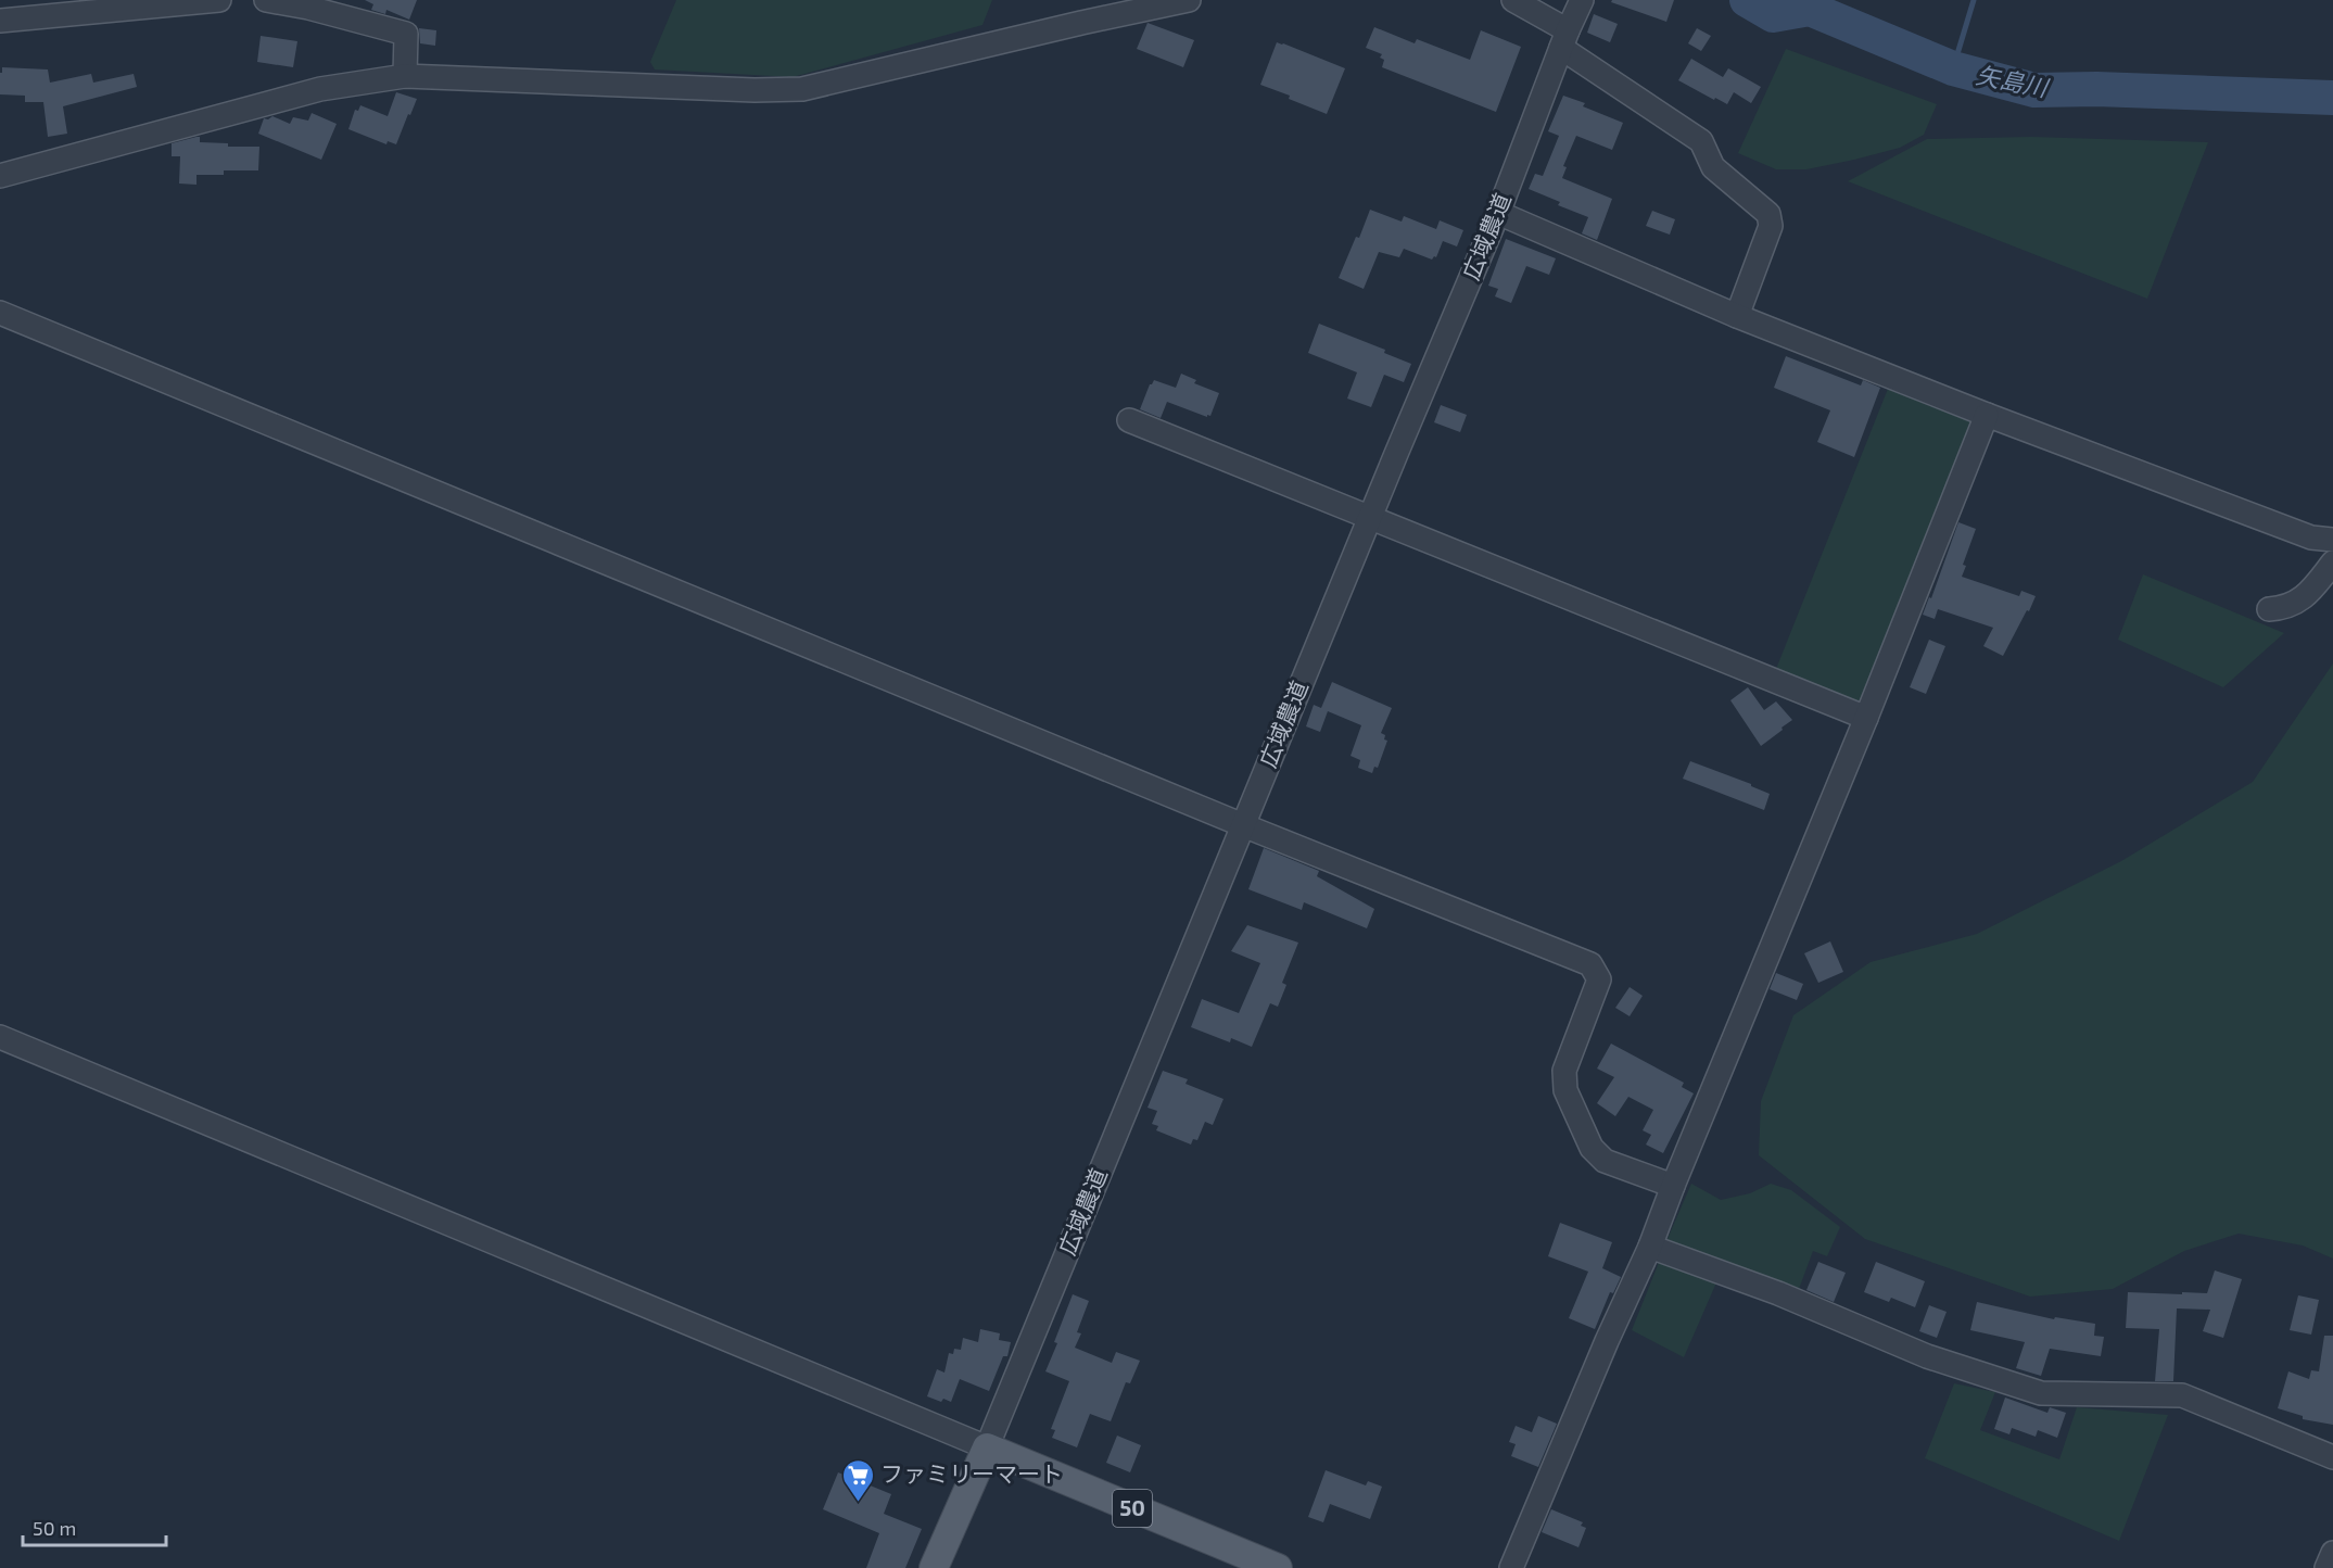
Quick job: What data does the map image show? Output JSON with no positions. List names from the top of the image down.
{
  "streets": {
    "main road": ["50"],
    "street": ["広域農道"]
  },
  "crossings": [
    ["広域農道", "50"]
  ],
  "water": ["矢島川"],
  "places": {
    "supermarket": ["ファミリーマート"]
  },
  "scale_bar": "50 m"
}
